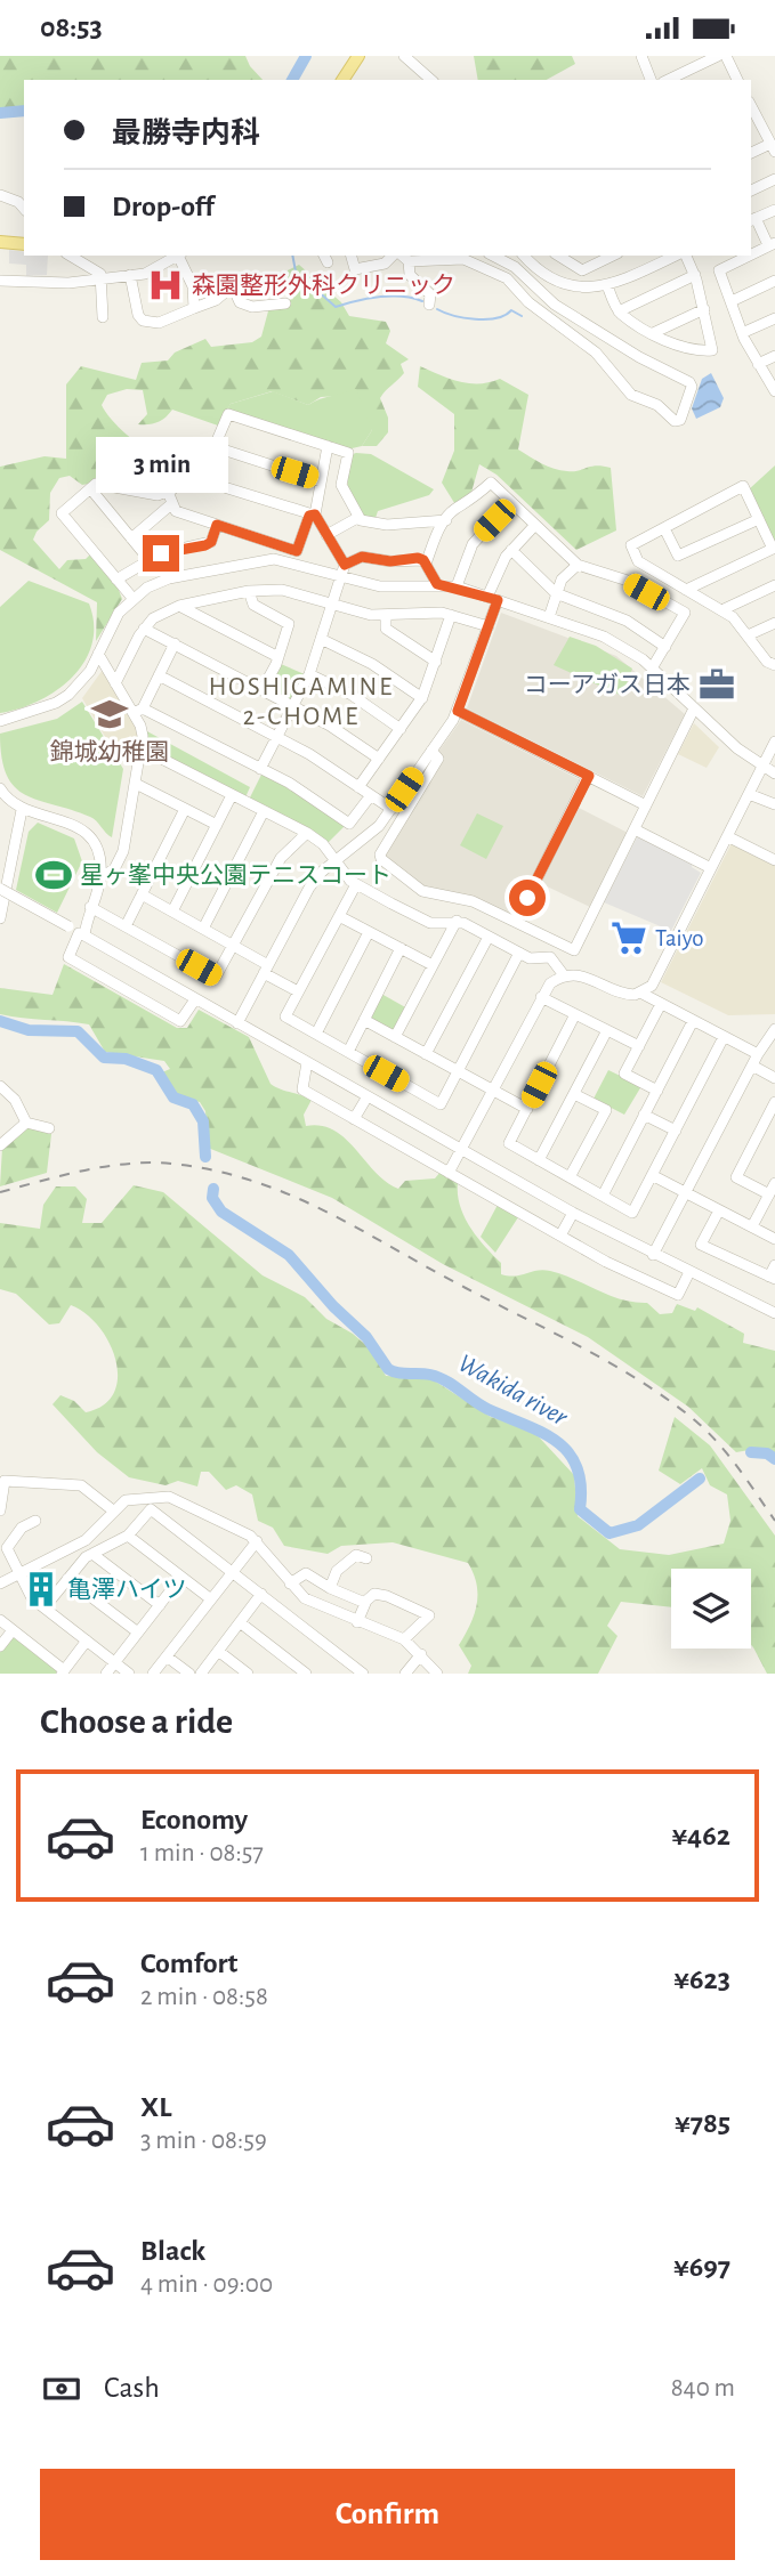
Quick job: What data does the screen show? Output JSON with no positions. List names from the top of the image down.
{
  "districts": ["HOSHIGAMINE 2-CHOME"],
  "water": ["Wakida river"],
  "places": {
    "hospital": ["森園整形外科クリニック"],
    "office": ["コーアガス日本"],
    "school or university": ["錦城幼稚園"],
    "sports": ["星ヶ峯中央公園テニスコート"],
    "supermarket": ["Taiyo"],
    "building": ["亀澤ハイツ"]
  },
  "page": {
    "status": "08:53",
    "banner": ["最勝寺内科", "Drop-off"],
    "bubble": "3 min",
    "heading": "Choose a ride",
    "list": [
      {
        "name": "Economy",
        "note": "1 min · 08:57",
        "value": "¥462"
      },
      {
        "name": "Comfort",
        "note": "2 min · 08:58",
        "value": "¥623"
      },
      {
        "name": "XL",
        "note": "3 min · 08:59",
        "value": "¥785"
      },
      {
        "name": "Black",
        "note": "4 min · 09:00",
        "value": "¥697"
      }
    ],
    "pay": ["Cash", "840 m"],
    "buttons": "Confirm"
  }
}
